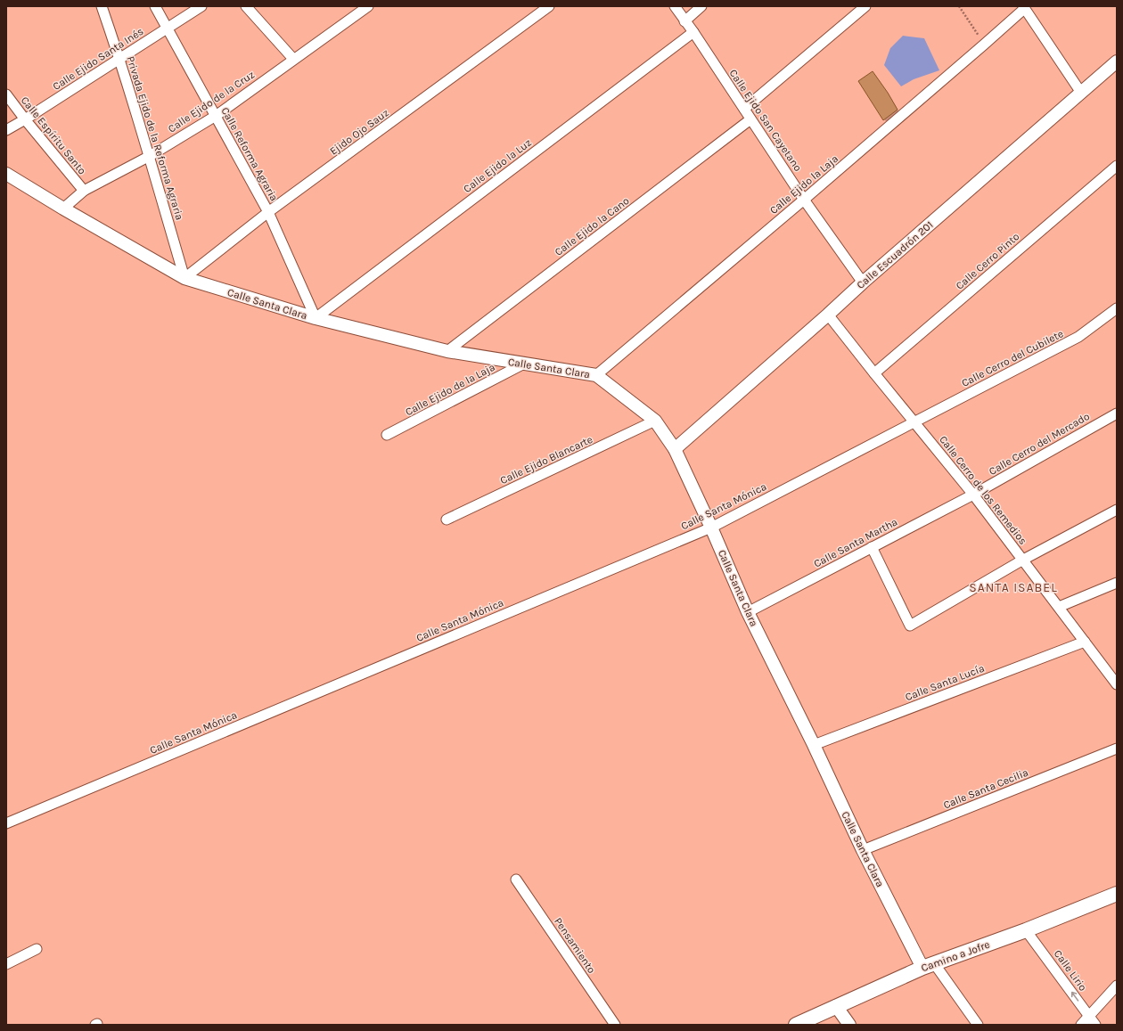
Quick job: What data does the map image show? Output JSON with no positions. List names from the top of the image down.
{
  "streets": {
    "main road": ["Camino a Jofre"],
    "street": [
      "Calle Ejido Santa Inés",
      "Calle Ejido de la Cruz",
      "Calle Ejido San Cayetano",
      "Ejido Ojo Sauz",
      "Calle Espíritu Santo",
      "Privada Ejido de la Reforma Agraria",
      "Calle Reforma Agraria",
      "Calle Ejido la Luz",
      "Calle Ejido la Laja",
      "Calle Ejido la Cano",
      "Calle Escuadrón 201",
      "Calle Cerro Pinto",
      "Calle Santa Clara",
      "Calle Cerro del Cubilete",
      "Calle Ejido de la Laja",
      "Calle Cerro del Mercado",
      "Calle Ejido Blancarte",
      "Calle Cerro de los Remedios",
      "Calle Santa Mónica",
      "Calle Santa Martha",
      "Calle Santa Lucía",
      "Calle Santa Cecilia",
      "Pensamiento",
      "Calle Lirio"
    ]
  },
  "crossings": [
    ["Calle Ejido Santa Inés", "Calle Espíritu Santo"],
    ["Calle Ejido Santa Inés", "Privada Ejido de la Reforma Agraria"],
    ["Calle Ejido Santa Inés", "Calle Reforma Agraria"],
    ["Calle Ejido de la Cruz", "Calle Espíritu Santo"],
    ["Calle Ejido de la Cruz", "Privada Ejido de la Reforma Agraria"],
    ["Calle Ejido de la Cruz", "Calle Reforma Agraria"],
    ["Calle Ejido de la Cruz", "Calle Santa Clara"],
    ["Calle Ejido San Cayetano", "Calle Ejido la Luz"],
    ["Calle Ejido San Cayetano", "Calle Ejido la Laja"],
    ["Calle Ejido San Cayetano", "Calle Ejido la Cano"],
    ["Calle Ejido San Cayetano", "Calle Escuadrón 201"],
    ["Ejido Ojo Sauz", "Privada Ejido de la Reforma Agraria"],
    ["Ejido Ojo Sauz", "Calle Reforma Agraria"],
    ["Ejido Ojo Sauz", "Calle Santa Clara"],
    ["Privada Ejido de la Reforma Agraria", "Calle Santa Clara"],
    ["Calle Reforma Agraria", "Calle Ejido la Luz"],
    ["Calle Reforma Agraria", "Calle Santa Clara"],
    ["Calle Ejido la Luz", "Calle Santa Clara"],
    ["Calle Ejido la Laja", "Calle Santa Clara"],
    ["Calle Ejido la Cano", "Calle Santa Clara"],
    ["Calle Escuadrón 201", "Calle Santa Clara"],
    ["Calle Escuadrón 201", "Calle Cerro de los Remedios"],
    ["Calle Cerro Pinto", "Calle Cerro de los Remedios"],
    ["Calle Santa Clara", "Calle Ejido de la Laja"],
    ["Calle Santa Clara", "Calle Ejido Blancarte"],
    ["Calle Santa Clara", "Calle Santa Mónica"],
    ["Calle Santa Clara", "Calle Santa Martha"],
    ["Calle Santa Clara", "Calle Santa Lucía"],
    ["Calle Santa Clara", "Calle Santa Cecilia"],
    ["Calle Santa Clara", "Camino a Jofre"],
    ["Calle Cerro del Cubilete", "Calle Cerro de los Remedios"],
    ["Calle Cerro del Cubilete", "Calle Santa Mónica"],
    ["Calle Cerro del Mercado", "Calle Cerro de los Remedios"],
    ["Calle Cerro del Mercado", "Calle Santa Martha"],
    ["Calle Cerro de los Remedios", "Calle Santa Mónica"],
    ["Calle Cerro de los Remedios", "Calle Santa Martha"],
    ["Calle Cerro de los Remedios", "Calle Santa Lucía"],
    ["Camino a Jofre", "Calle Lirio"]
  ],
  "one_way": ["Calle Lirio"],
  "districts": ["SANTA ISABEL"]
}
